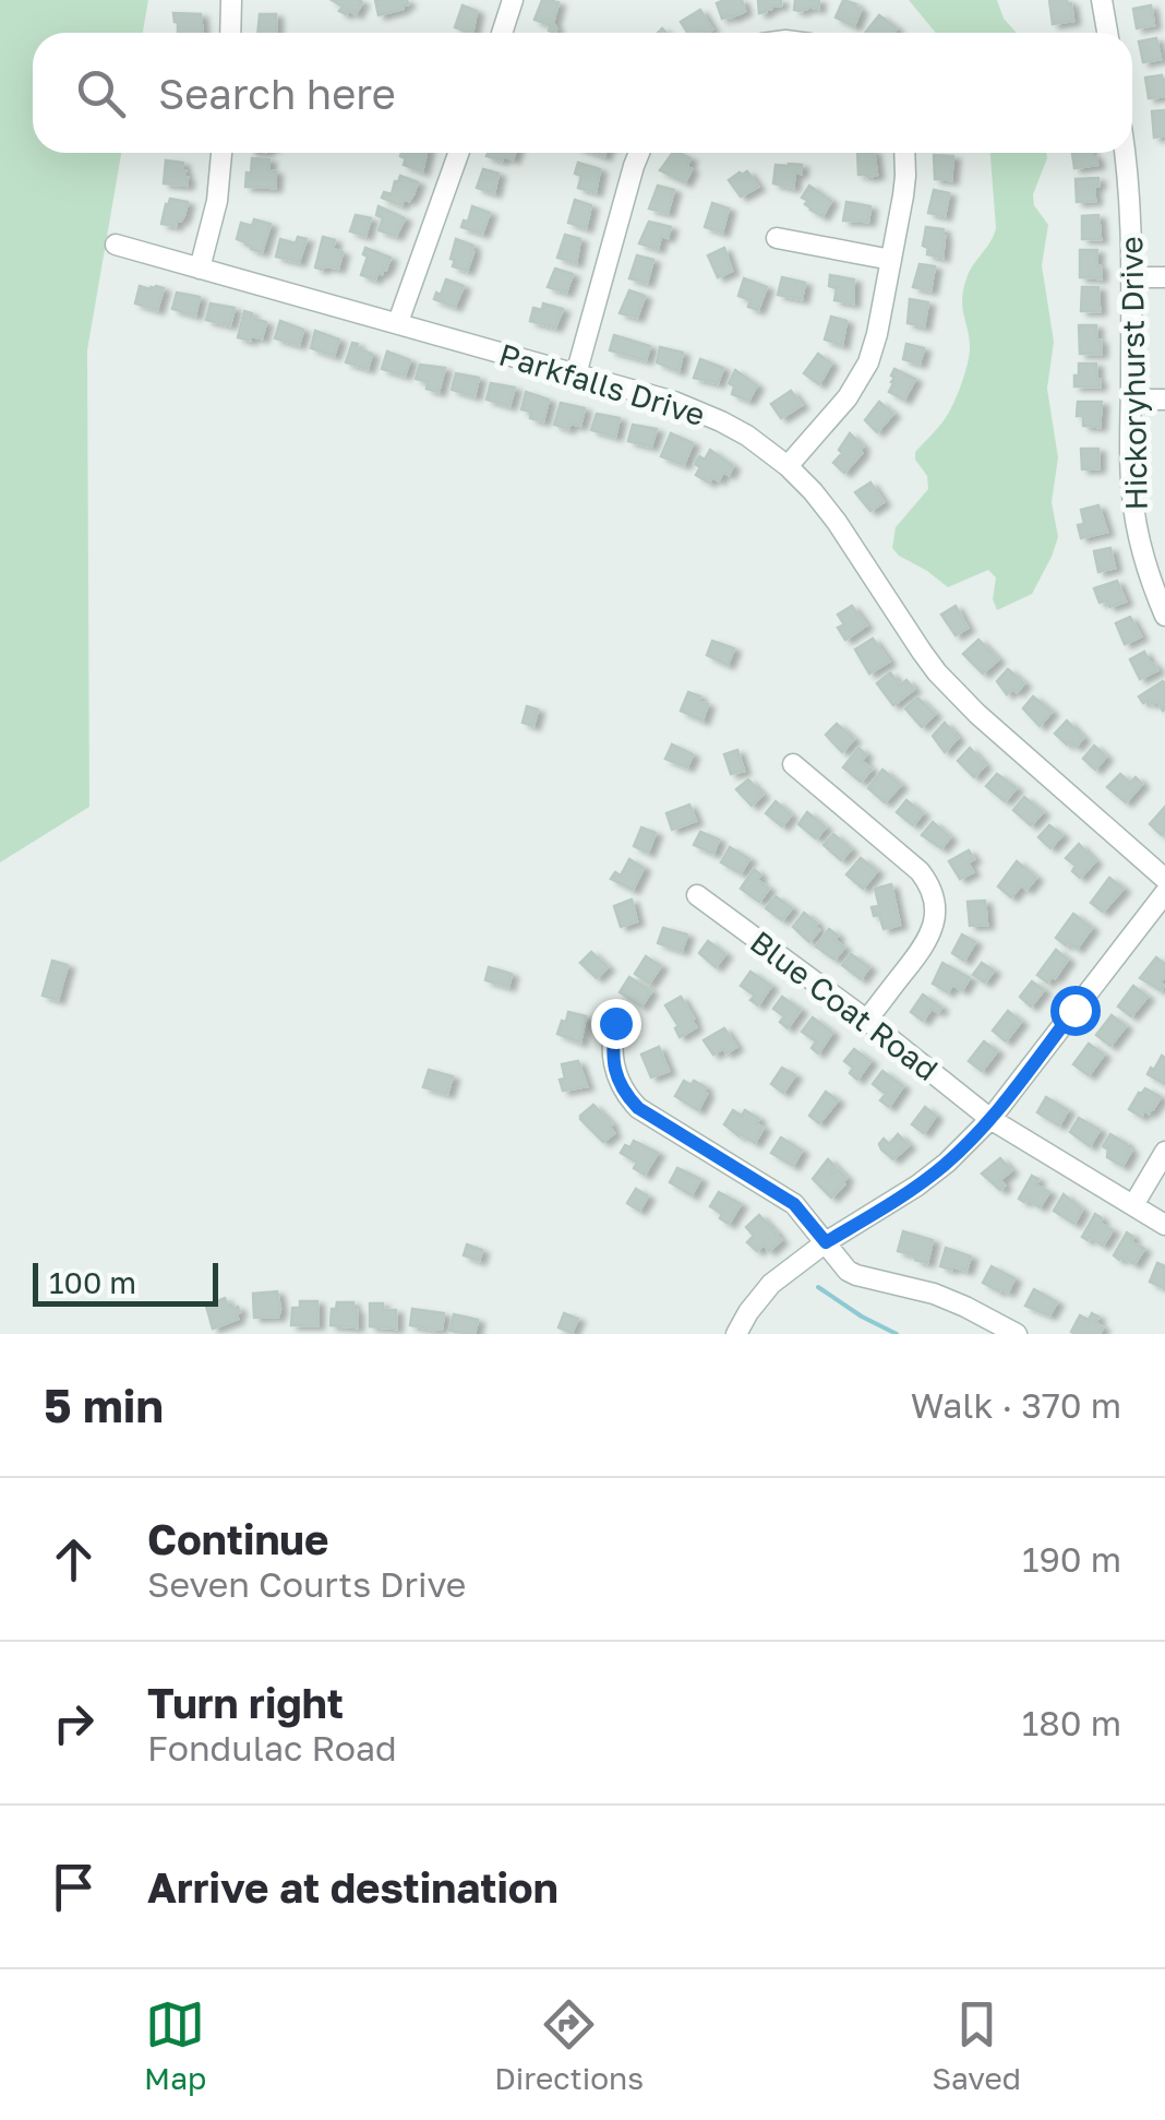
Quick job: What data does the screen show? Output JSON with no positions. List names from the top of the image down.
{
  "streets": {
    "street": ["Hickoryhurst Drive", "Parkfalls Drive", "Blue Coat Road"]
  },
  "scale_bar": "100 m",
  "page": {
    "search": "Search here",
    "scale": "100 m",
    "heading": ["5 min", "Walk · 370 m"],
    "list": [
      ["Continue", "Seven Courts Drive", "190 m"],
      ["Turn right", "Fondulac Road", "180 m"],
      "Arrive at destination"
    ],
    "nav": ["Map", "Directions", "Saved"]
  }
}
